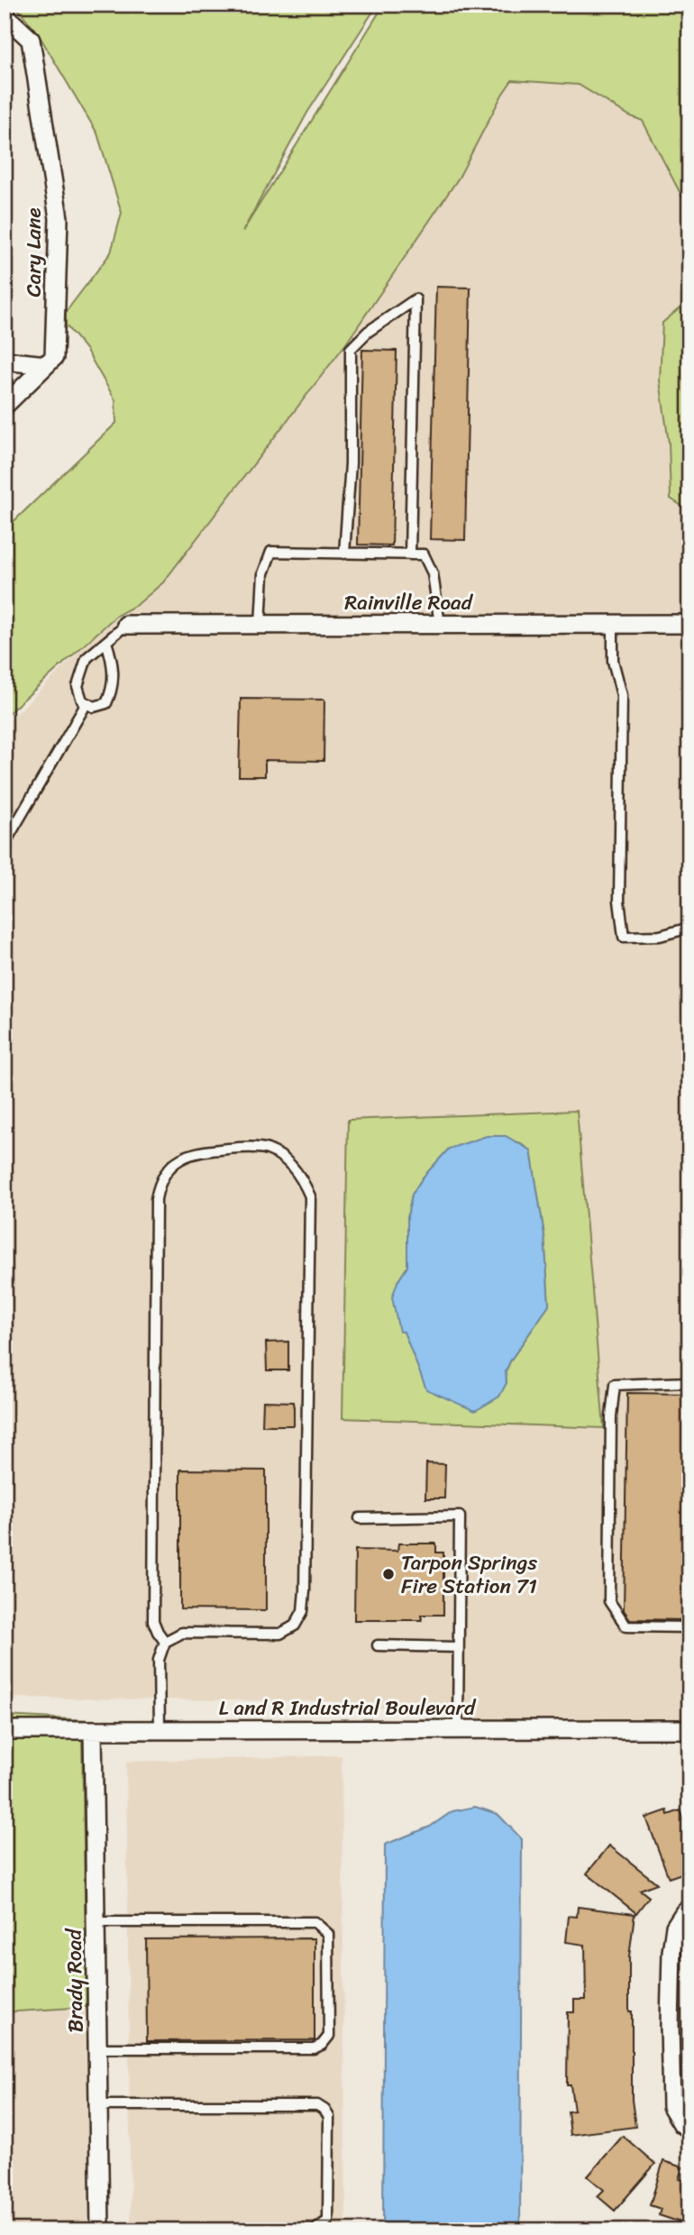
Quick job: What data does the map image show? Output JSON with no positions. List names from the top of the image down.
{
  "streets": {
    "street": [
      "Cary Lane",
      "Rainville Road",
      "L and R Industrial Boulevard",
      "Brady Road"
    ]
  },
  "crossings": [
    ["L and R Industrial Boulevard", "Brady Road"]
  ],
  "places": ["Tarpon Springs Fire Station 71"]
}
